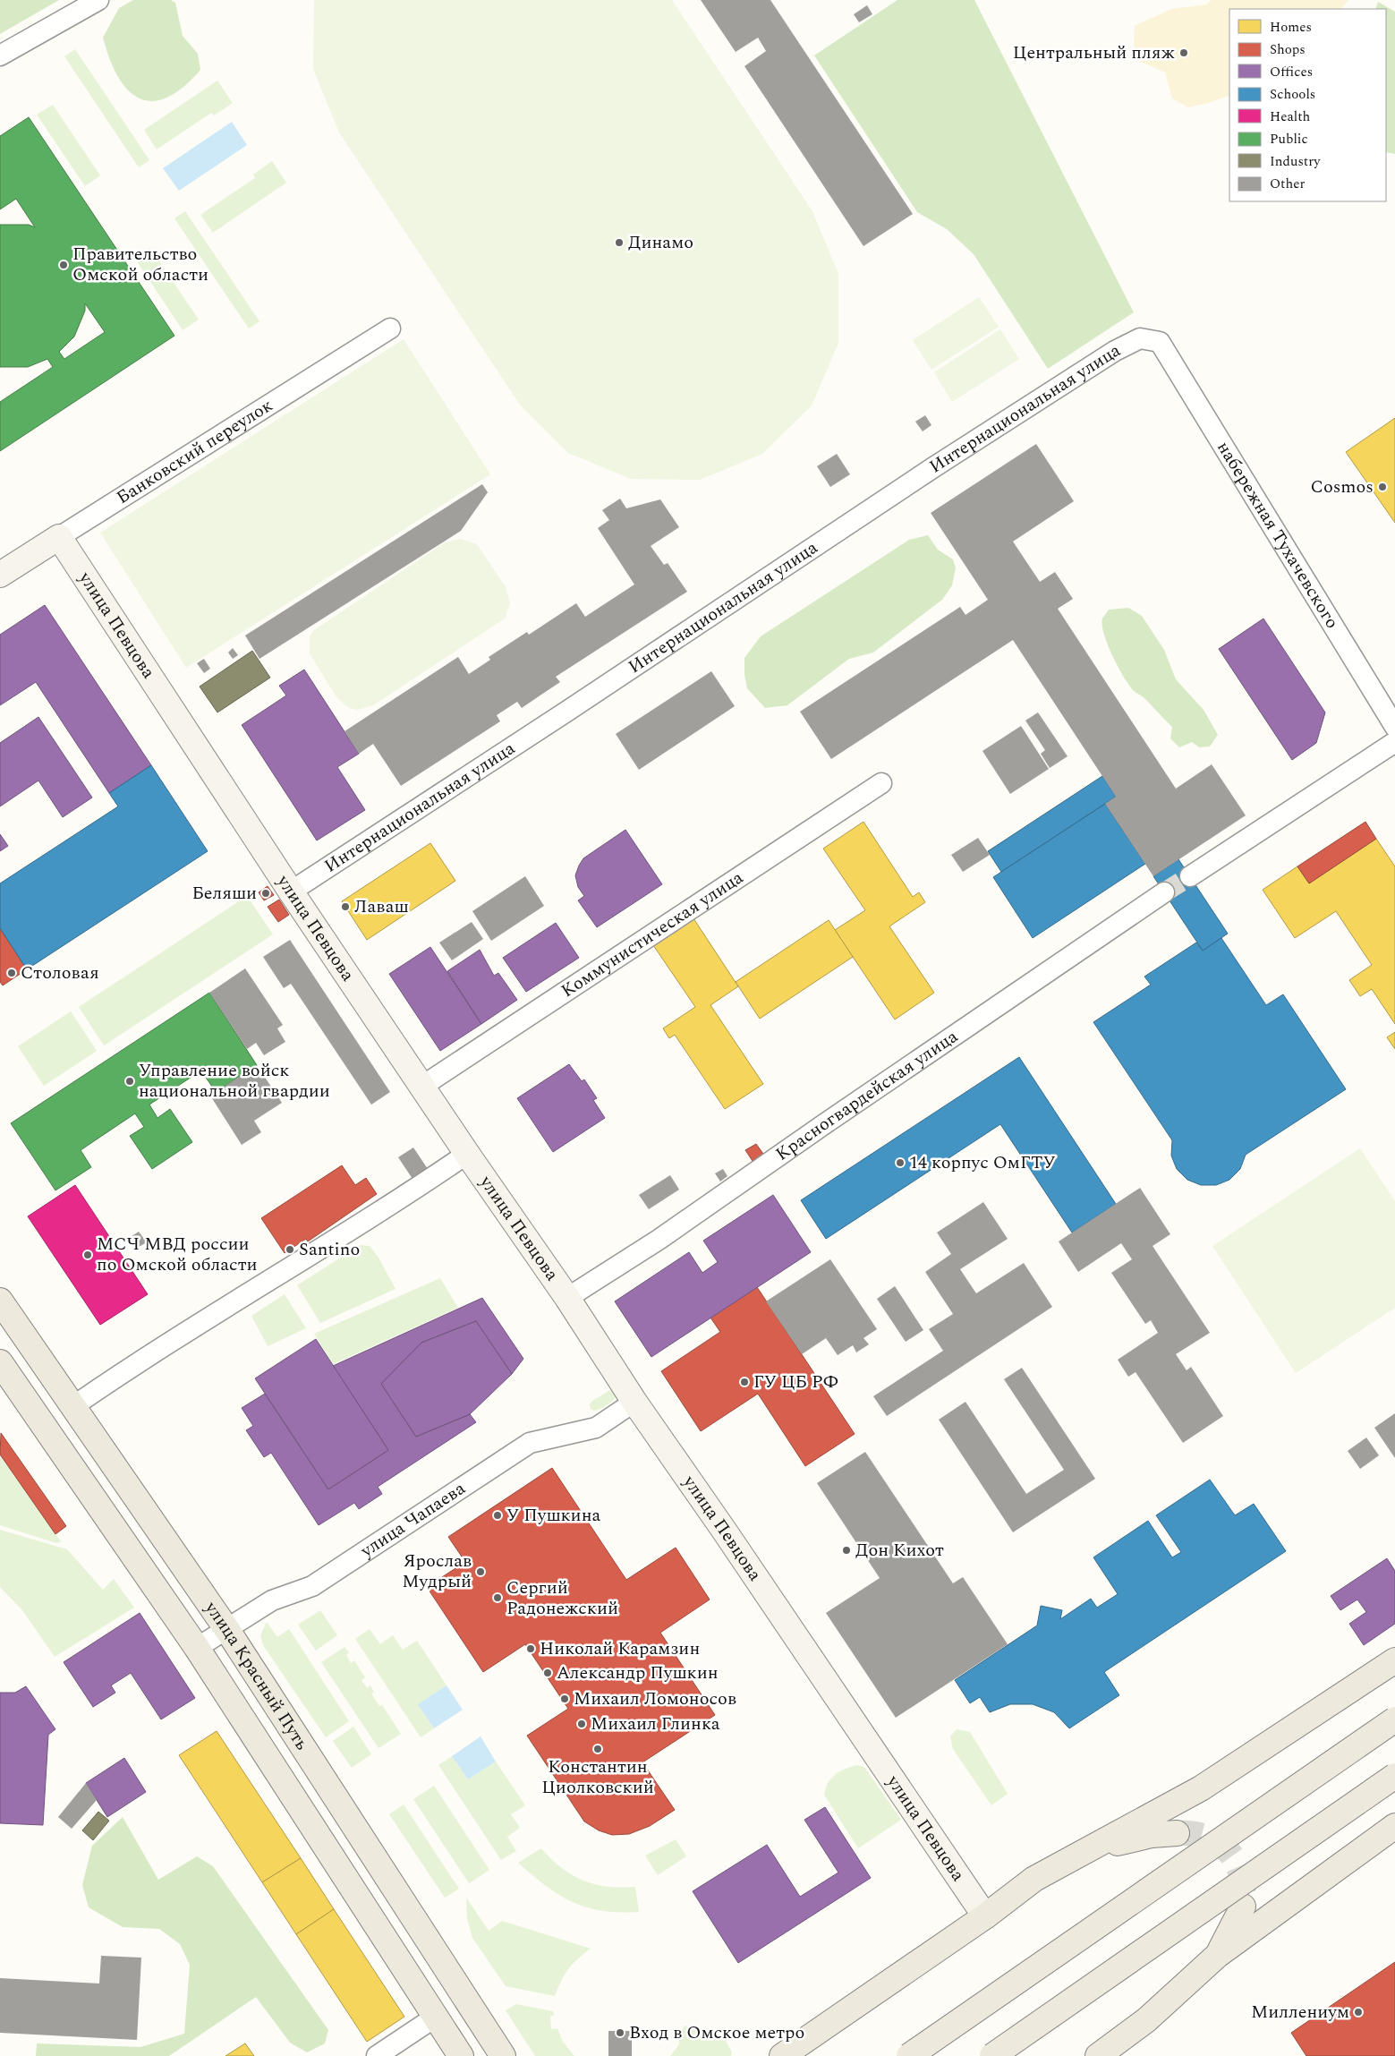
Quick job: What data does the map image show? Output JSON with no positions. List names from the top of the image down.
{
  "streets": {
    "main road": ["улица Красный Путь"],
    "street": [
      "Интернациональная улица",
      "Банковский переулок",
      "набережная Тухачевского",
      "улица Певцова",
      "Коммунистическая улица",
      "Красногвардейская улица",
      "улица Чапаева"
    ]
  },
  "crossings": [
    ["Интернациональная улица", "набережная Тухачевского"],
    ["Интернациональная улица", "улица Певцова"],
    ["Банковский переулок", "улица Певцова"],
    ["улица Певцова", "Коммунистическая улица"],
    ["улица Певцова", "Красногвардейская улица"],
    ["улица Певцова", "улица Чапаева"],
    ["улица Чапаева", "улица Красный Путь"]
  ],
  "places": [
    "Центральный пляж",
    "Динамо",
    "Правительство Омской области",
    "Cosmos",
    "Беляши",
    "Лаваш",
    "Столовая",
    "Управление войск национальной гвардии",
    "14 корпус ОмГТУ",
    "Santino",
    "МСЧ МВД россии по Омской области",
    "ГУ ЦБ РФ",
    "У Пушкина",
    "Дон Кихот",
    "Ярослав Мудрый",
    "Сергий Радонежский",
    "Николай Карамзин",
    "Александр Пушкин",
    "Михаил Ломоносов",
    "Михаил Глинка",
    "Константин Циолковский",
    "Миллениум",
    "Вход в Омское метро"
  ],
  "legend": [
    "Homes",
    "Shops",
    "Offices",
    "Schools",
    "Health",
    "Public",
    "Industry",
    "Other"
  ]
}
